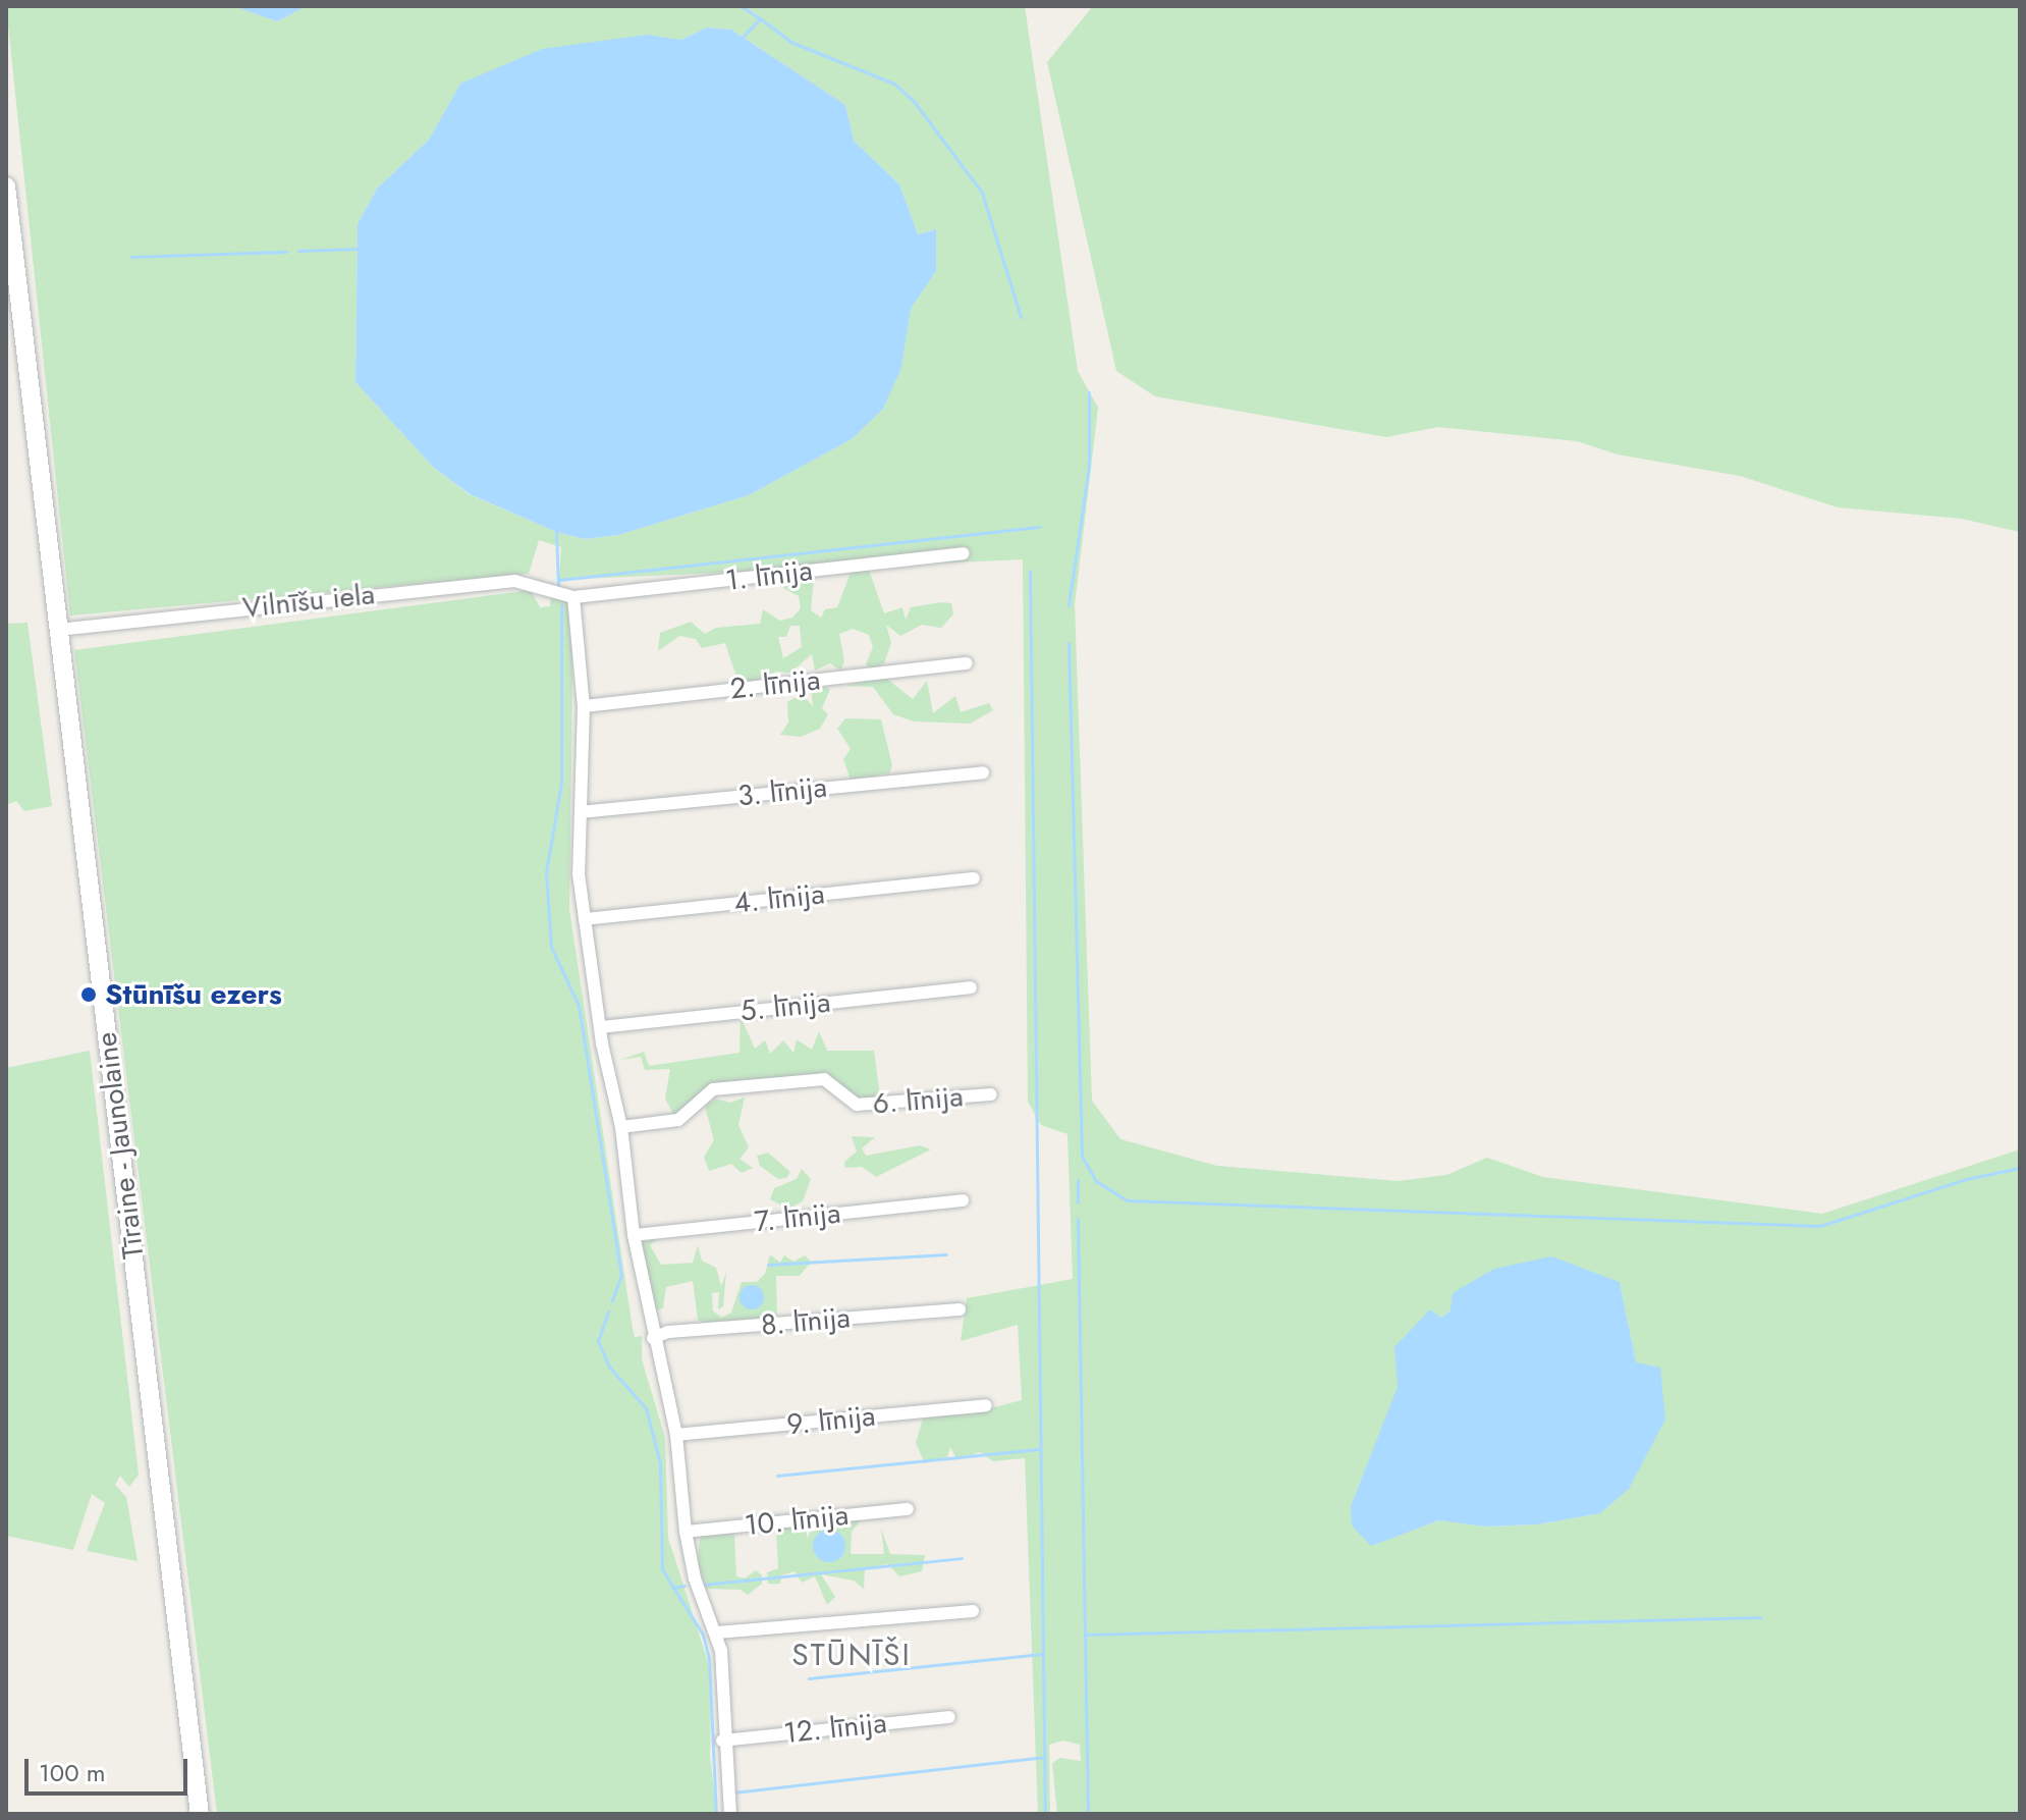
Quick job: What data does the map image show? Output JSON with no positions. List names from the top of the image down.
{
  "streets": {
    "main road": ["Tīraine - Jaunolaine"],
    "street": [
      "1. līnija",
      "Vilnīšu iela",
      "2. līnija",
      "3. līnija",
      "4. līnija",
      "5. līnija",
      "6. līnija",
      "7. līnija",
      "8. līnija",
      "9. līnija",
      "10. līnija",
      "12. līnija"
    ]
  },
  "crossings": [
    ["1. līnija", "Vilnīšu iela"],
    ["Vilnīšu iela", "Tīraine - Jaunolaine"]
  ],
  "districts": ["STŪNĪŠI"],
  "places": ["Stūnīšu ezers"],
  "scale_bar": "100 m"
}
